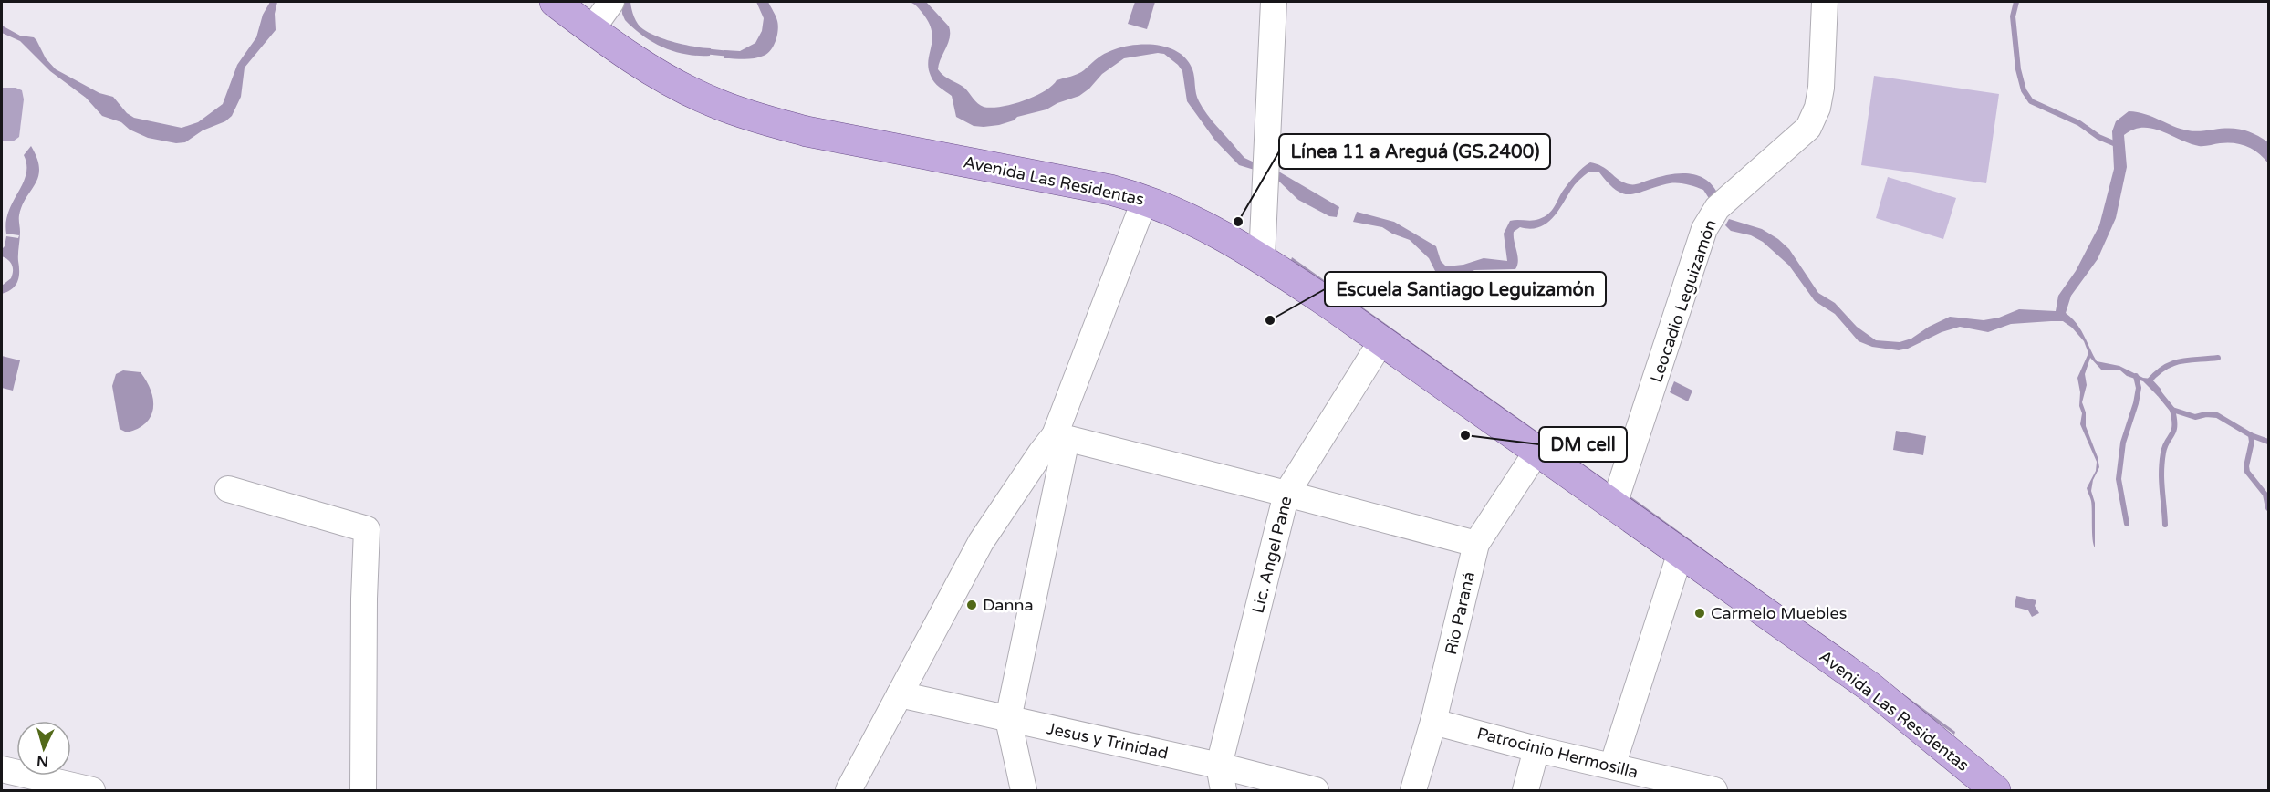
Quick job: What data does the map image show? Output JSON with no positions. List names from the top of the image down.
{
  "streets": {
    "main road": ["Avenida Las Residentas"],
    "street": [
      "Leocadio Leguizamón",
      "Lic. Angel Pane",
      "Rio Paraná",
      "Jesus y Trinidad",
      "Patrocinio Hermosilla"
    ]
  },
  "crossings": [
    ["Avenida Las Residentas", "Leocadio Leguizamón"],
    ["Avenida Las Residentas", "Lic. Angel Pane"],
    ["Avenida Las Residentas", "Rio Paraná"],
    ["Lic. Angel Pane", "Jesus y Trinidad"],
    ["Rio Paraná", "Patrocinio Hermosilla"]
  ],
  "places": [
    "Línea 11 a Areguá (GS.2400)",
    "Escuela Santiago Leguizamón",
    "DM cell",
    "Danna",
    "Carmelo Muebles"
  ],
  "north": "bottom"
}
